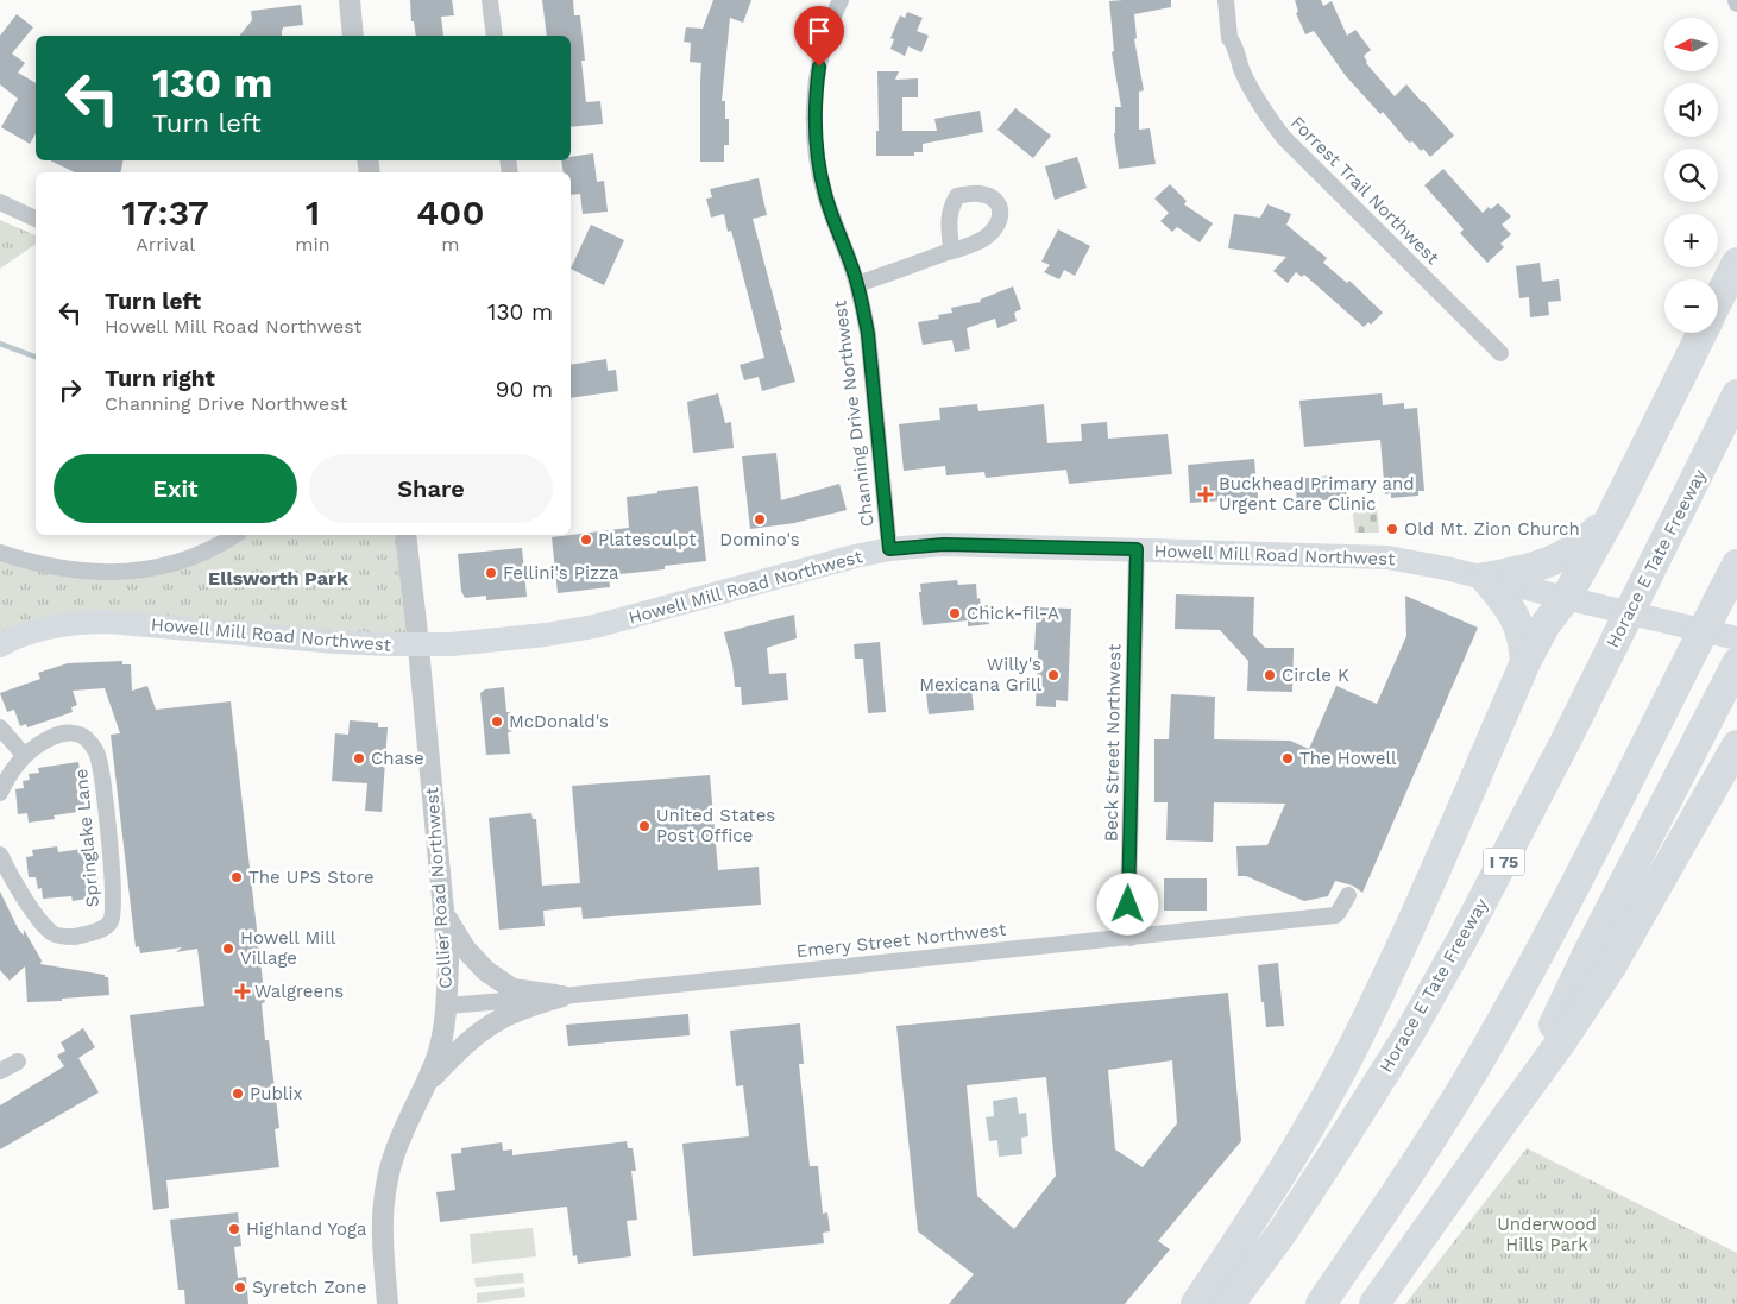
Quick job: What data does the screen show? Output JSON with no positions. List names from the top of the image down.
{
  "streets": {
    "highway": ["Horace E Tate Freeway", "I 75"],
    "main road": ["Howell Mill Road Northwest"],
    "street": [
      "Forrest Trail Northwest",
      "Channing Drive Northwest",
      "Beck Street Northwest",
      "Springlake Lane",
      "Collier Road Northwest",
      "Emery Street Northwest"
    ]
  },
  "crossings": [
    ["Channing Drive Northwest", "Howell Mill Road Northwest"],
    ["Howell Mill Road Northwest", "Beck Street Northwest"],
    ["Howell Mill Road Northwest", "Collier Road Northwest"],
    ["Beck Street Northwest", "Emery Street Northwest"],
    ["Collier Road Northwest", "Emery Street Northwest"]
  ],
  "districts": ["Ellsworth Park"],
  "parks": ["Underwood Hills Park"],
  "places": {
    "health": ["Buckhead Primary and Urgent Care Clinic", "Walgreens"],
    "other": [
      "Domino's",
      "Old Mt. Zion Church",
      "Platesculpt",
      "Fellini's Pizza",
      "Chick-fil-A",
      "Willy's Mexicana Grill",
      "Circle K",
      "McDonald's",
      "Chase",
      "The Howell",
      "United States Post Office",
      "The UPS Store",
      "Howell Mill Village",
      "Publix",
      "Highland Yoga",
      "Syretch Zone"
    ]
  },
  "north": "left",
  "page": {
    "map_buttons": ["+", "−"],
    "turn": ["130 m", "Turn left"],
    "eta": [
      "17:37",
      "Arrival",
      "1",
      "min",
      "400",
      "m"
    ],
    "list": [
      {
        "name": "Turn left",
        "note": "Howell Mill Road Northwest",
        "value": "130 m"
      },
      {
        "name": "Turn right",
        "note": "Channing Drive Northwest",
        "value": "90 m"
      }
    ],
    "buttons": ["Exit", "Share"]
  }
}
